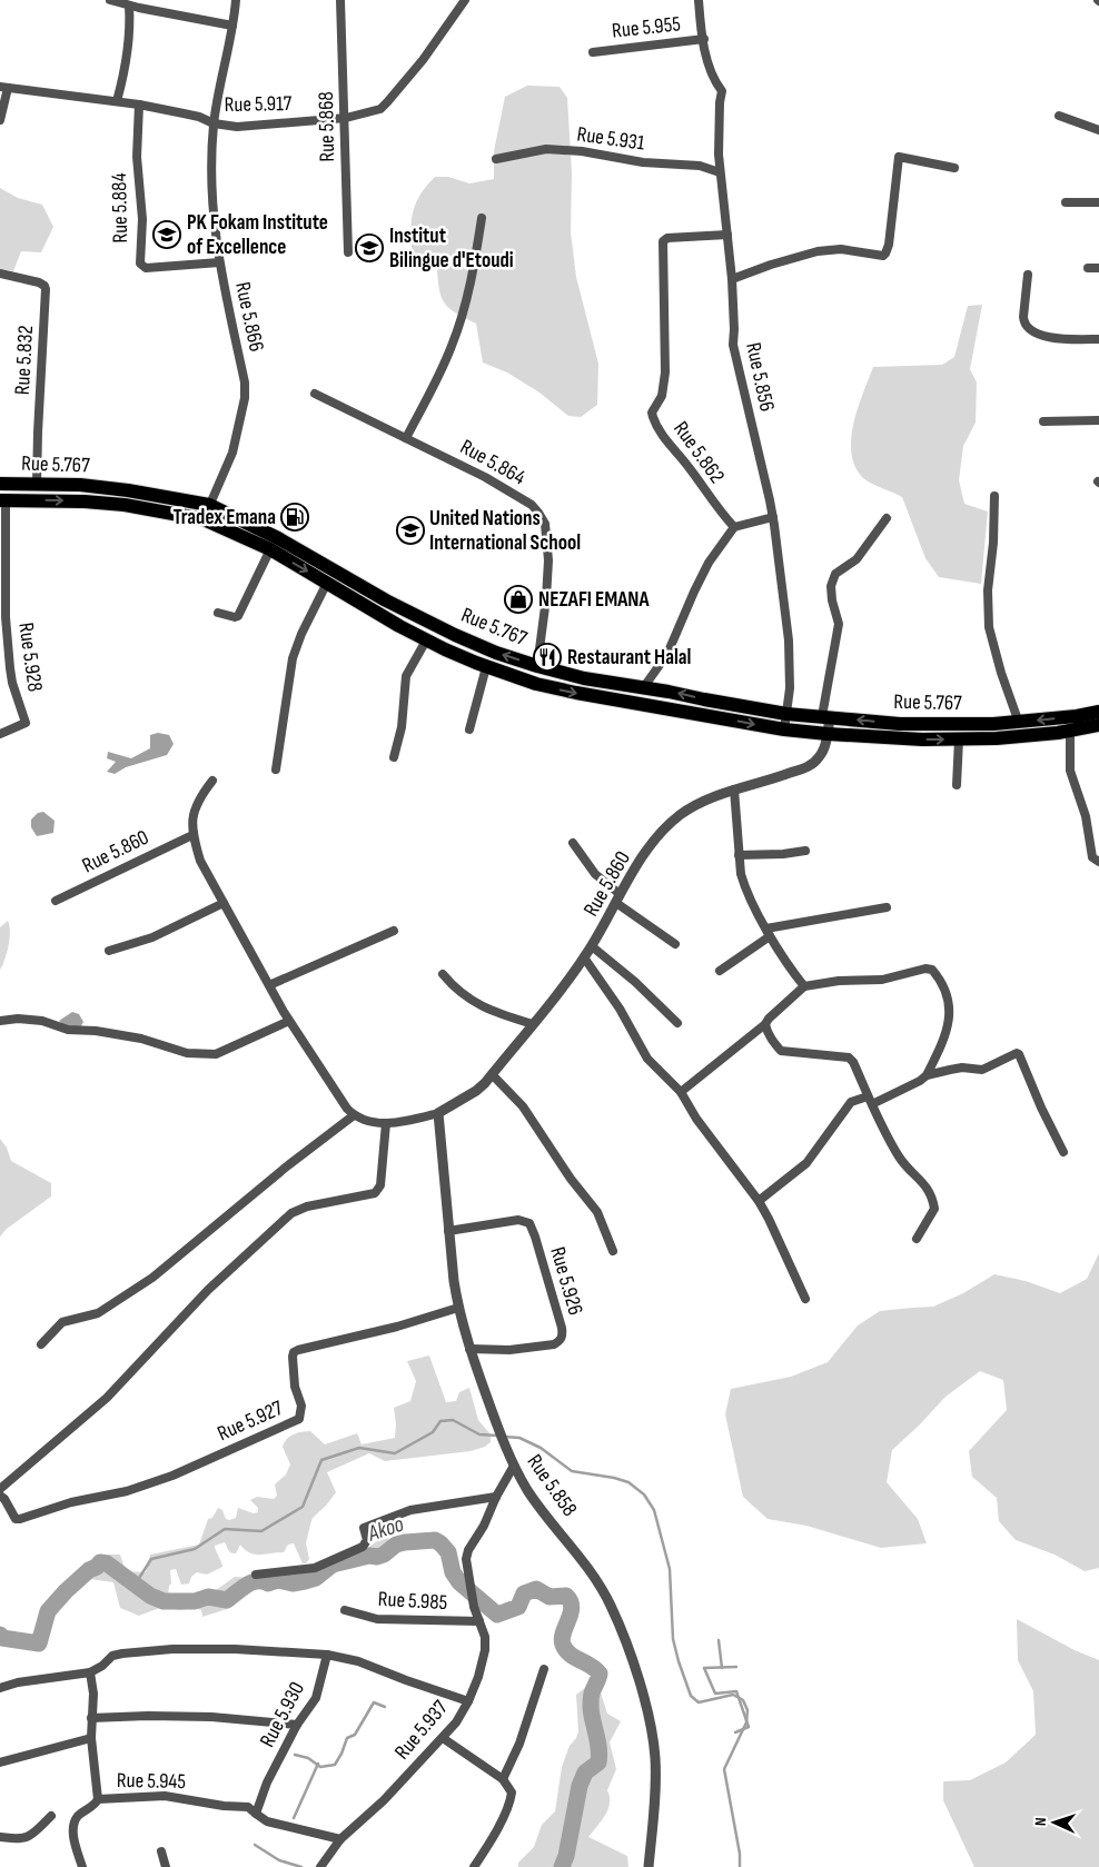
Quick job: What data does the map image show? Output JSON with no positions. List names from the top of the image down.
{
  "streets": {
    "highway": ["Rue 5.767"],
    "street": [
      "Rue 5.955",
      "Rue 5.917",
      "Rue 5.868",
      "Rue 5.931",
      "Rue 5.884",
      "Rue 5.866",
      "Rue 5.832",
      "Rue 5.856",
      "Rue 5.862",
      "Rue 5.864",
      "Rue 5.928",
      "Rue 5.860",
      "Rue 5.926",
      "Rue 5.927",
      "Rue 5.858",
      "Rue 5.985",
      "Rue 5.930",
      "Rue 5.937",
      "Rue 5.945"
    ]
  },
  "crossings": [
    ["Rue 5.955", "Rue 5.856"],
    ["Rue 5.917", "Rue 5.868"],
    ["Rue 5.917", "Rue 5.884"],
    ["Rue 5.917", "Rue 5.866"],
    ["Rue 5.931", "Rue 5.856"],
    ["Rue 5.884", "Rue 5.866"],
    ["Rue 5.866", "Rue 5.767"],
    ["Rue 5.832", "Rue 5.767"],
    ["Rue 5.856", "Rue 5.862"],
    ["Rue 5.856", "Rue 5.767"],
    ["Rue 5.864", "Rue 5.767"],
    ["Rue 5.767", "Rue 5.860"],
    ["Rue 5.860", "Rue 5.858"],
    ["Rue 5.926", "Rue 5.858"],
    ["Rue 5.927", "Rue 5.858"],
    ["Rue 5.858", "Rue 5.937"],
    ["Rue 5.985", "Rue 5.937"],
    ["Rue 5.930", "Rue 5.945"]
  ],
  "water": ["Akoo"],
  "places": {
    "school or university": ["PK Fokam Institute of Excellence", "Institut Bilingue d'Etoudi", "United Nations International School"],
    "fuel station": ["Tradex Emana"],
    "shop": ["NEZAFI EMANA"],
    "restaurant": ["Restaurant Halal"]
  },
  "north": "left"
}
